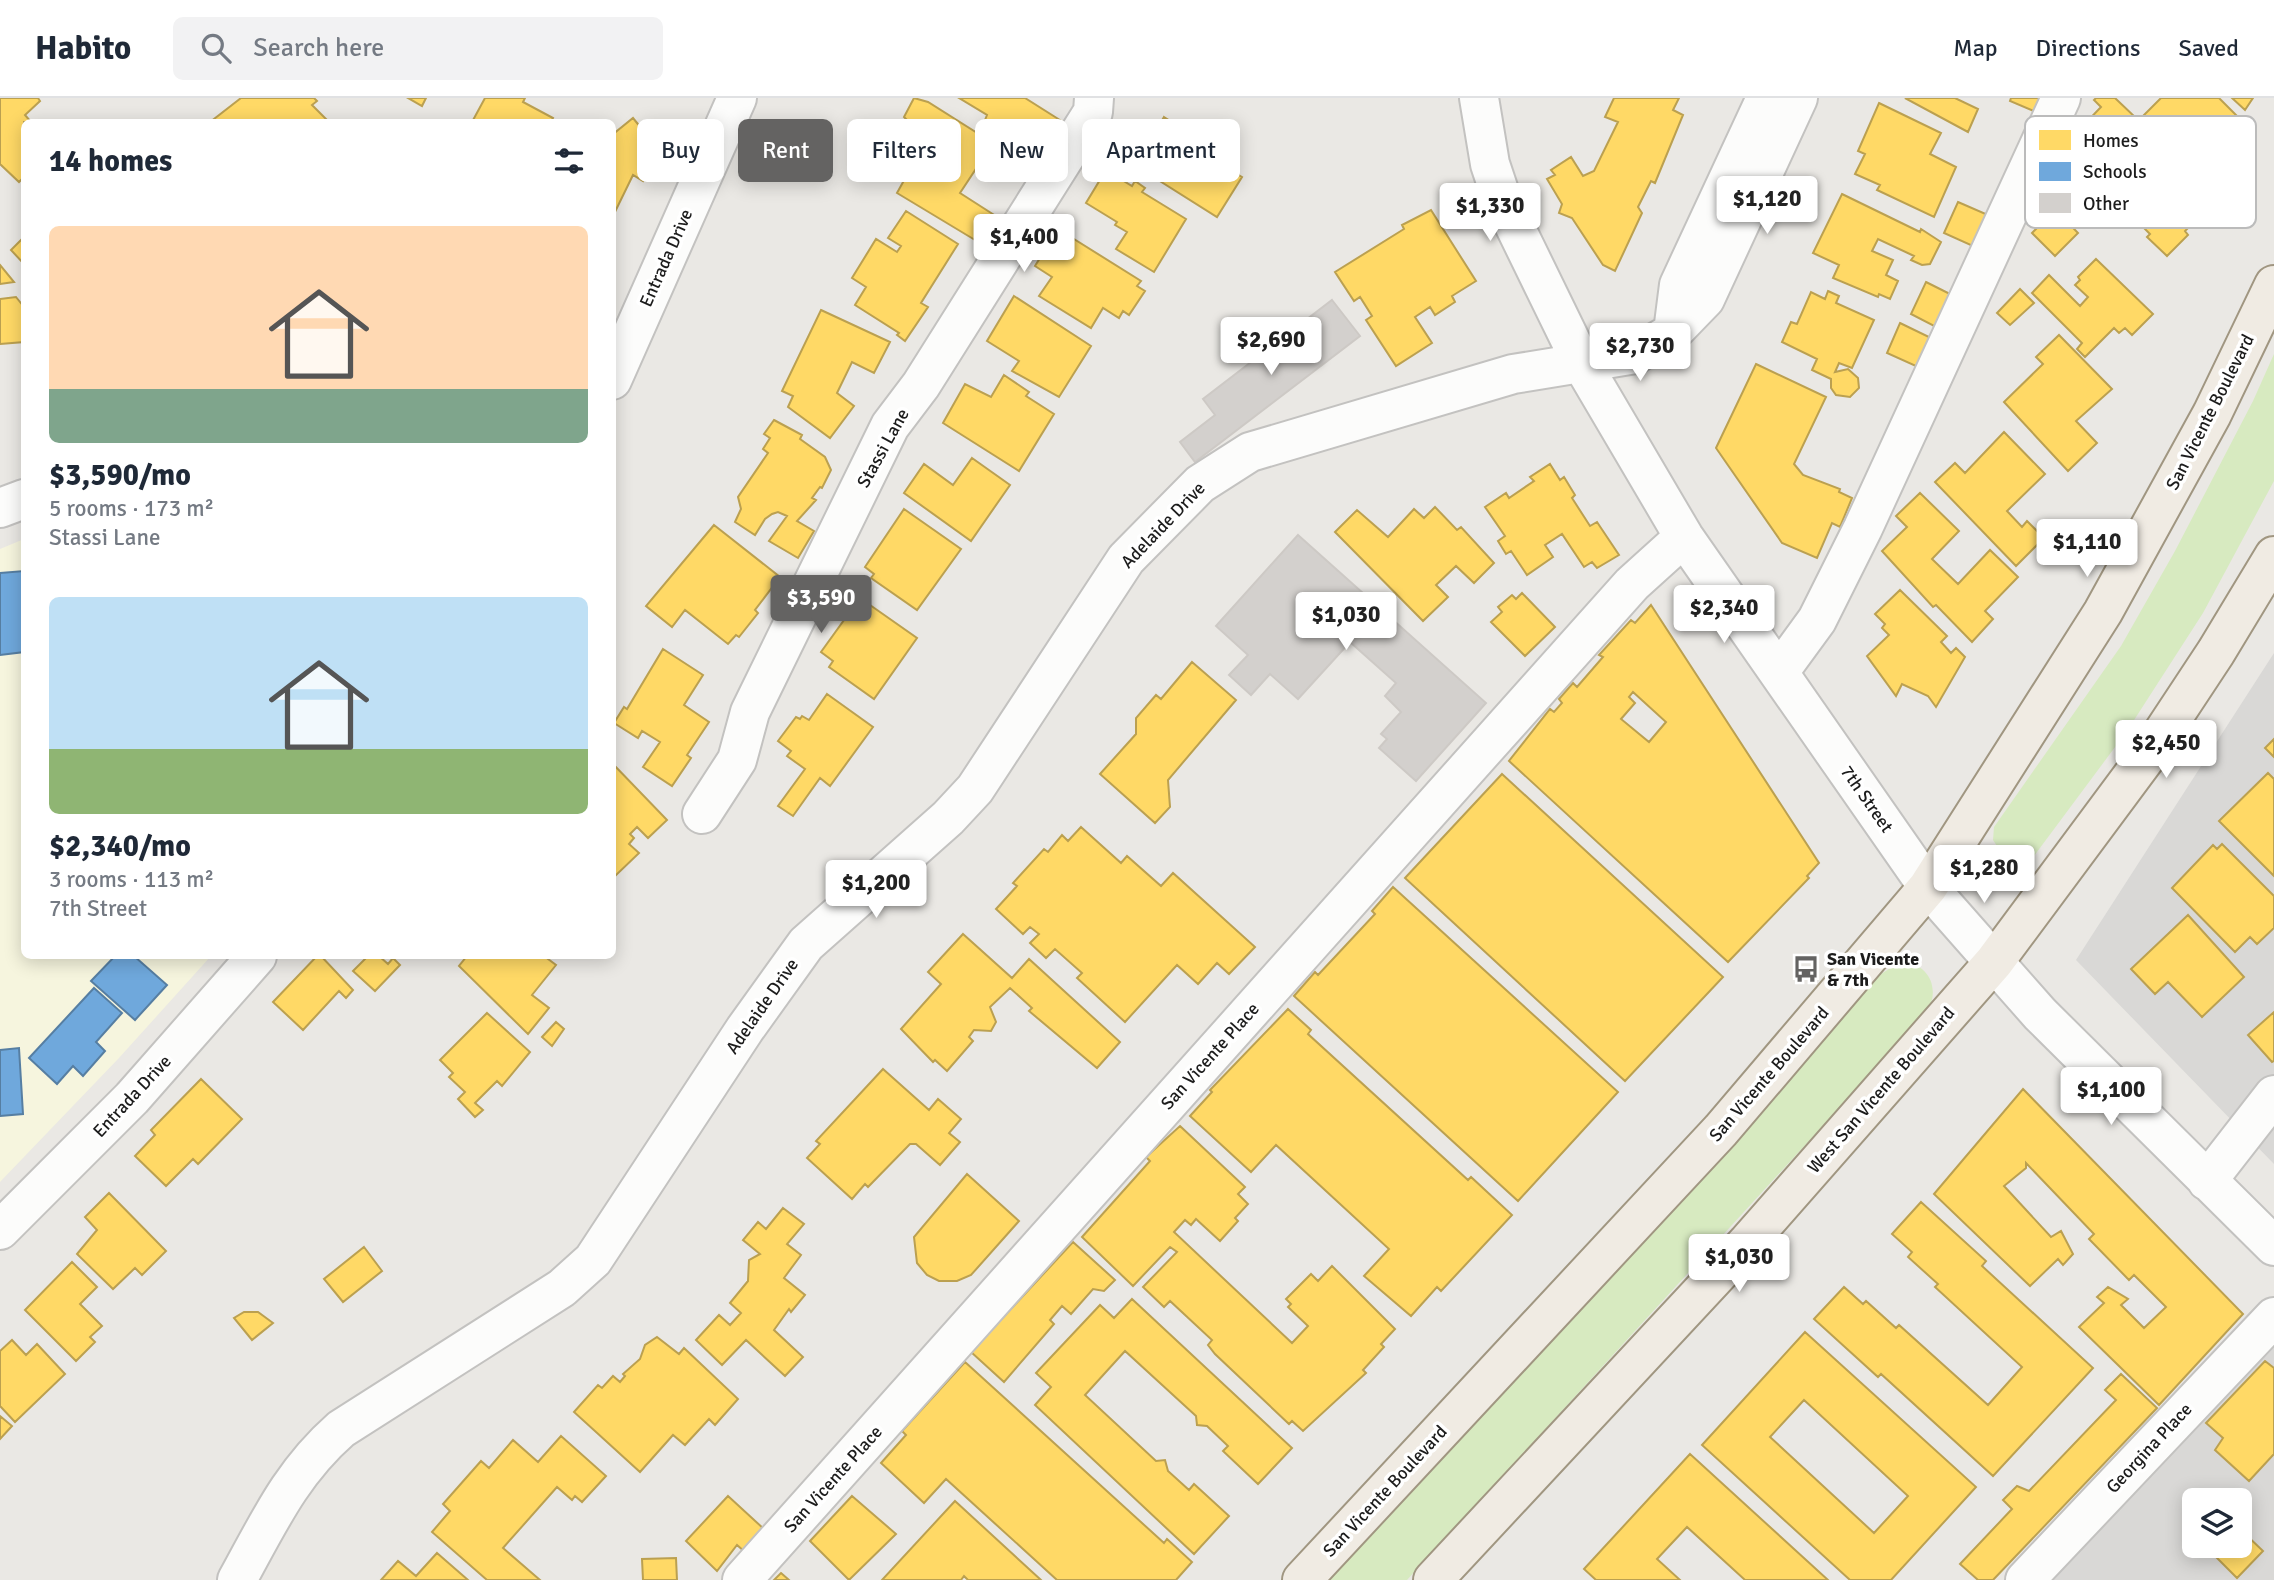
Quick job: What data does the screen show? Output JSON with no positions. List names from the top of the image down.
{
  "streets": {
    "main road": ["San Vicente Boulevard", "West San Vicente Boulevard"],
    "street": [
      "Entrada Drive",
      "Stassi Lane",
      "Adelaide Drive",
      "7th Street",
      "San Vicente Place",
      "Georgina Place"
    ]
  },
  "crossings": [
    ["San Vicente Boulevard", "7th Street"],
    ["Adelaide Drive", "7th Street"],
    ["7th Street", "San Vicente Place"],
    ["7th Street", "West San Vicente Boulevard"]
  ],
  "places": {
    "bus stop": ["San Vicente & 7th"]
  },
  "legend": ["Homes", "Schools", "Other"],
  "page": {
    "header": "Habito",
    "search": "Search here",
    "nav": ["Map", "Directions", "Saved"],
    "chip": [
      "Buy",
      "Rent",
      "Filters",
      "New",
      "Apartment"
    ],
    "heading": "14 homes",
    "price": [
      "$1,120",
      "$1,330",
      "$1,400",
      "$2,690",
      "$2,730",
      "$1,110",
      "$3,590",
      "$2,340",
      "$1,030",
      "$2,450",
      "$1,280",
      "$1,200",
      "$1,100",
      "$1,030"
    ],
    "list": [
      {
        "name": "$3,590/mo",
        "note": "5 rooms · 173 m² · Stassi Lane"
      },
      {
        "name": "$2,340/mo",
        "note": "3 rooms · 113 m² · 7th Street"
      }
    ]
  }
}
